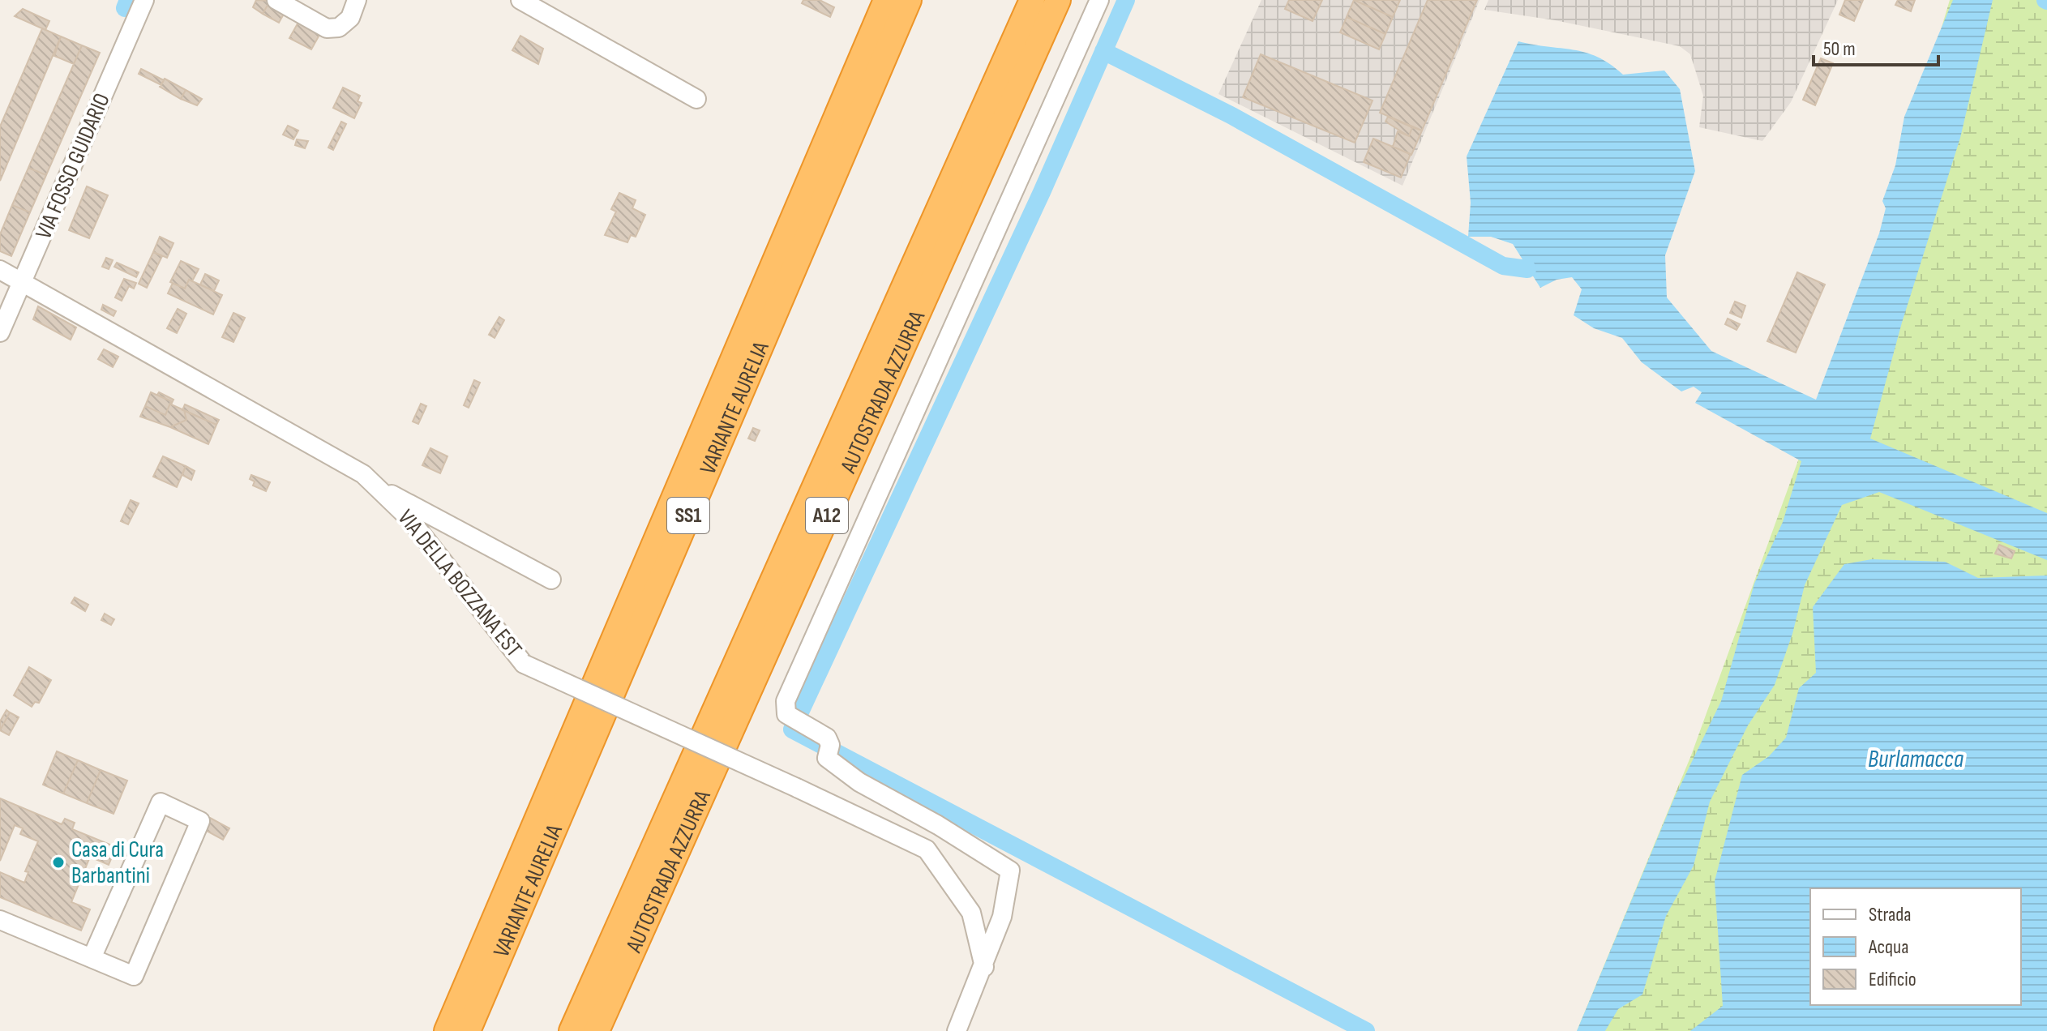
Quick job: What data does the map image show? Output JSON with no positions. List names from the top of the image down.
{
  "streets": {
    "highway": [
      "AUTOSTRADA AZZURRA",
      "VARIANTE AURELIA",
      "SS1",
      "A12"
    ],
    "street": ["VIA FOSSO GUIDARIO", "VIA DELLA BOZZANA EST"]
  },
  "crossings": [
    ["VIA FOSSO GUIDARIO", "VIA DELLA BOZZANA EST"]
  ],
  "water": ["Burlamacca"],
  "places": ["Casa di Cura Barbantini"],
  "legend": ["Strada", "Acqua", "Edificio"],
  "scale_bar": "50 m"
}
